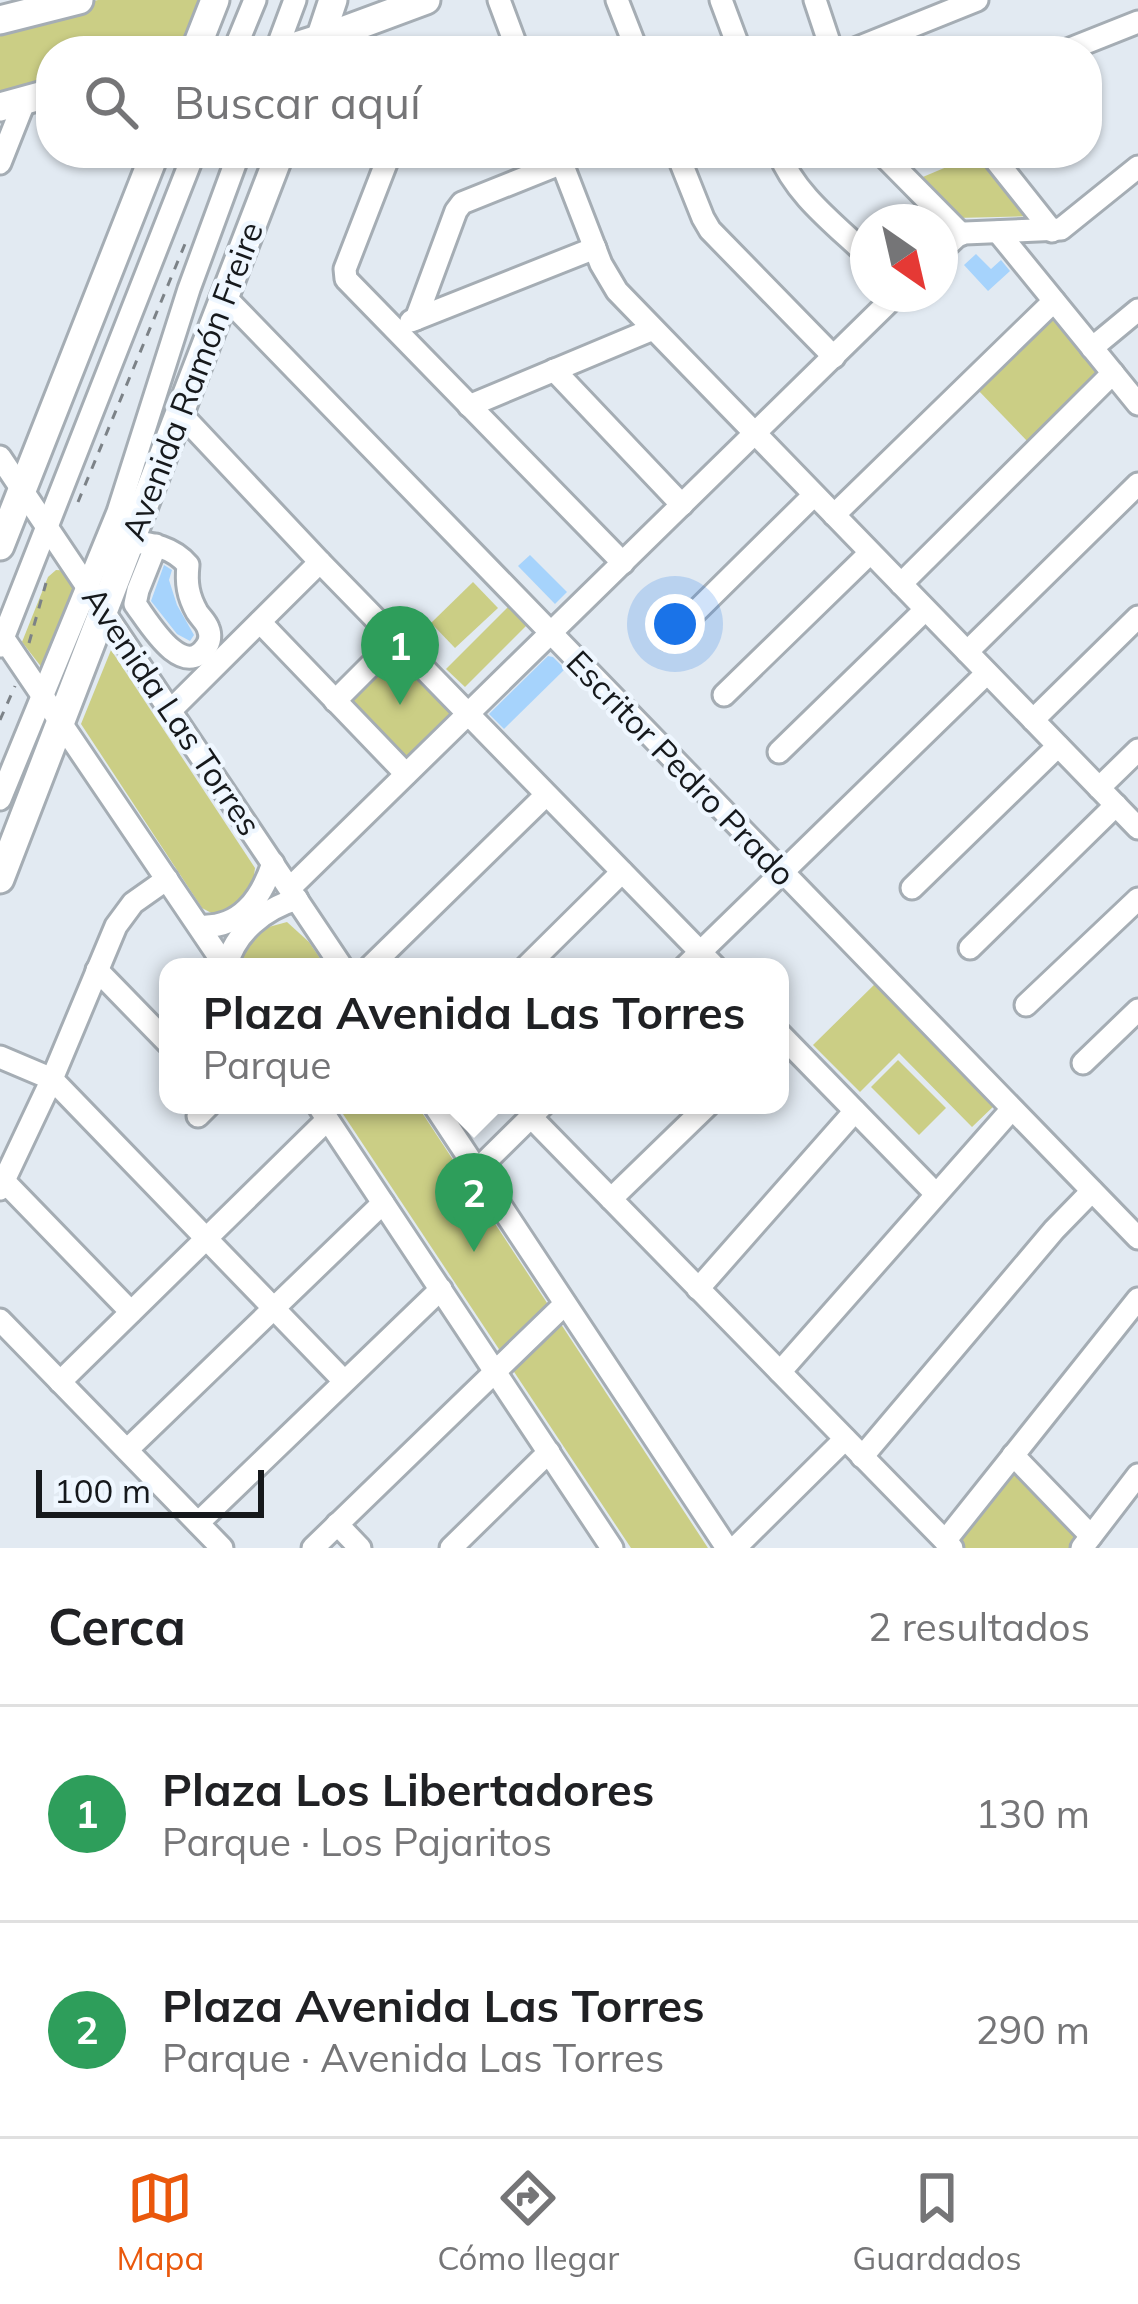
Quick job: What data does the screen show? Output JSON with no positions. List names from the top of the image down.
{
  "streets": {
    "main road": ["Avenida Ramón Freire"],
    "street": ["Avenida Las Torres", "Escritor Pedro Prado"]
  },
  "crossings": [
    ["Avenida Ramón Freire", "Avenida Las Torres"],
    ["Avenida Ramón Freire", "Escritor Pedro Prado"]
  ],
  "scale_bar": "100 m",
  "north": "bottom right",
  "page": {
    "search": "Buscar aquí",
    "pins": ["1", "2"],
    "popup": ["Plaza Avenida Las Torres", "Parque"],
    "scale": "100 m",
    "heading": ["Cerca", "2 resultados"],
    "list": [
      {
        "mark": "1",
        "name": "Plaza Los Libertadores",
        "note": "Parque · Los Pajaritos",
        "value": "130 m"
      },
      {
        "mark": "2",
        "name": "Plaza Avenida Las Torres",
        "note": "Parque · Avenida Las Torres",
        "value": "290 m"
      }
    ],
    "nav": ["Mapa", "Cómo llegar", "Guardados"]
  }
}
